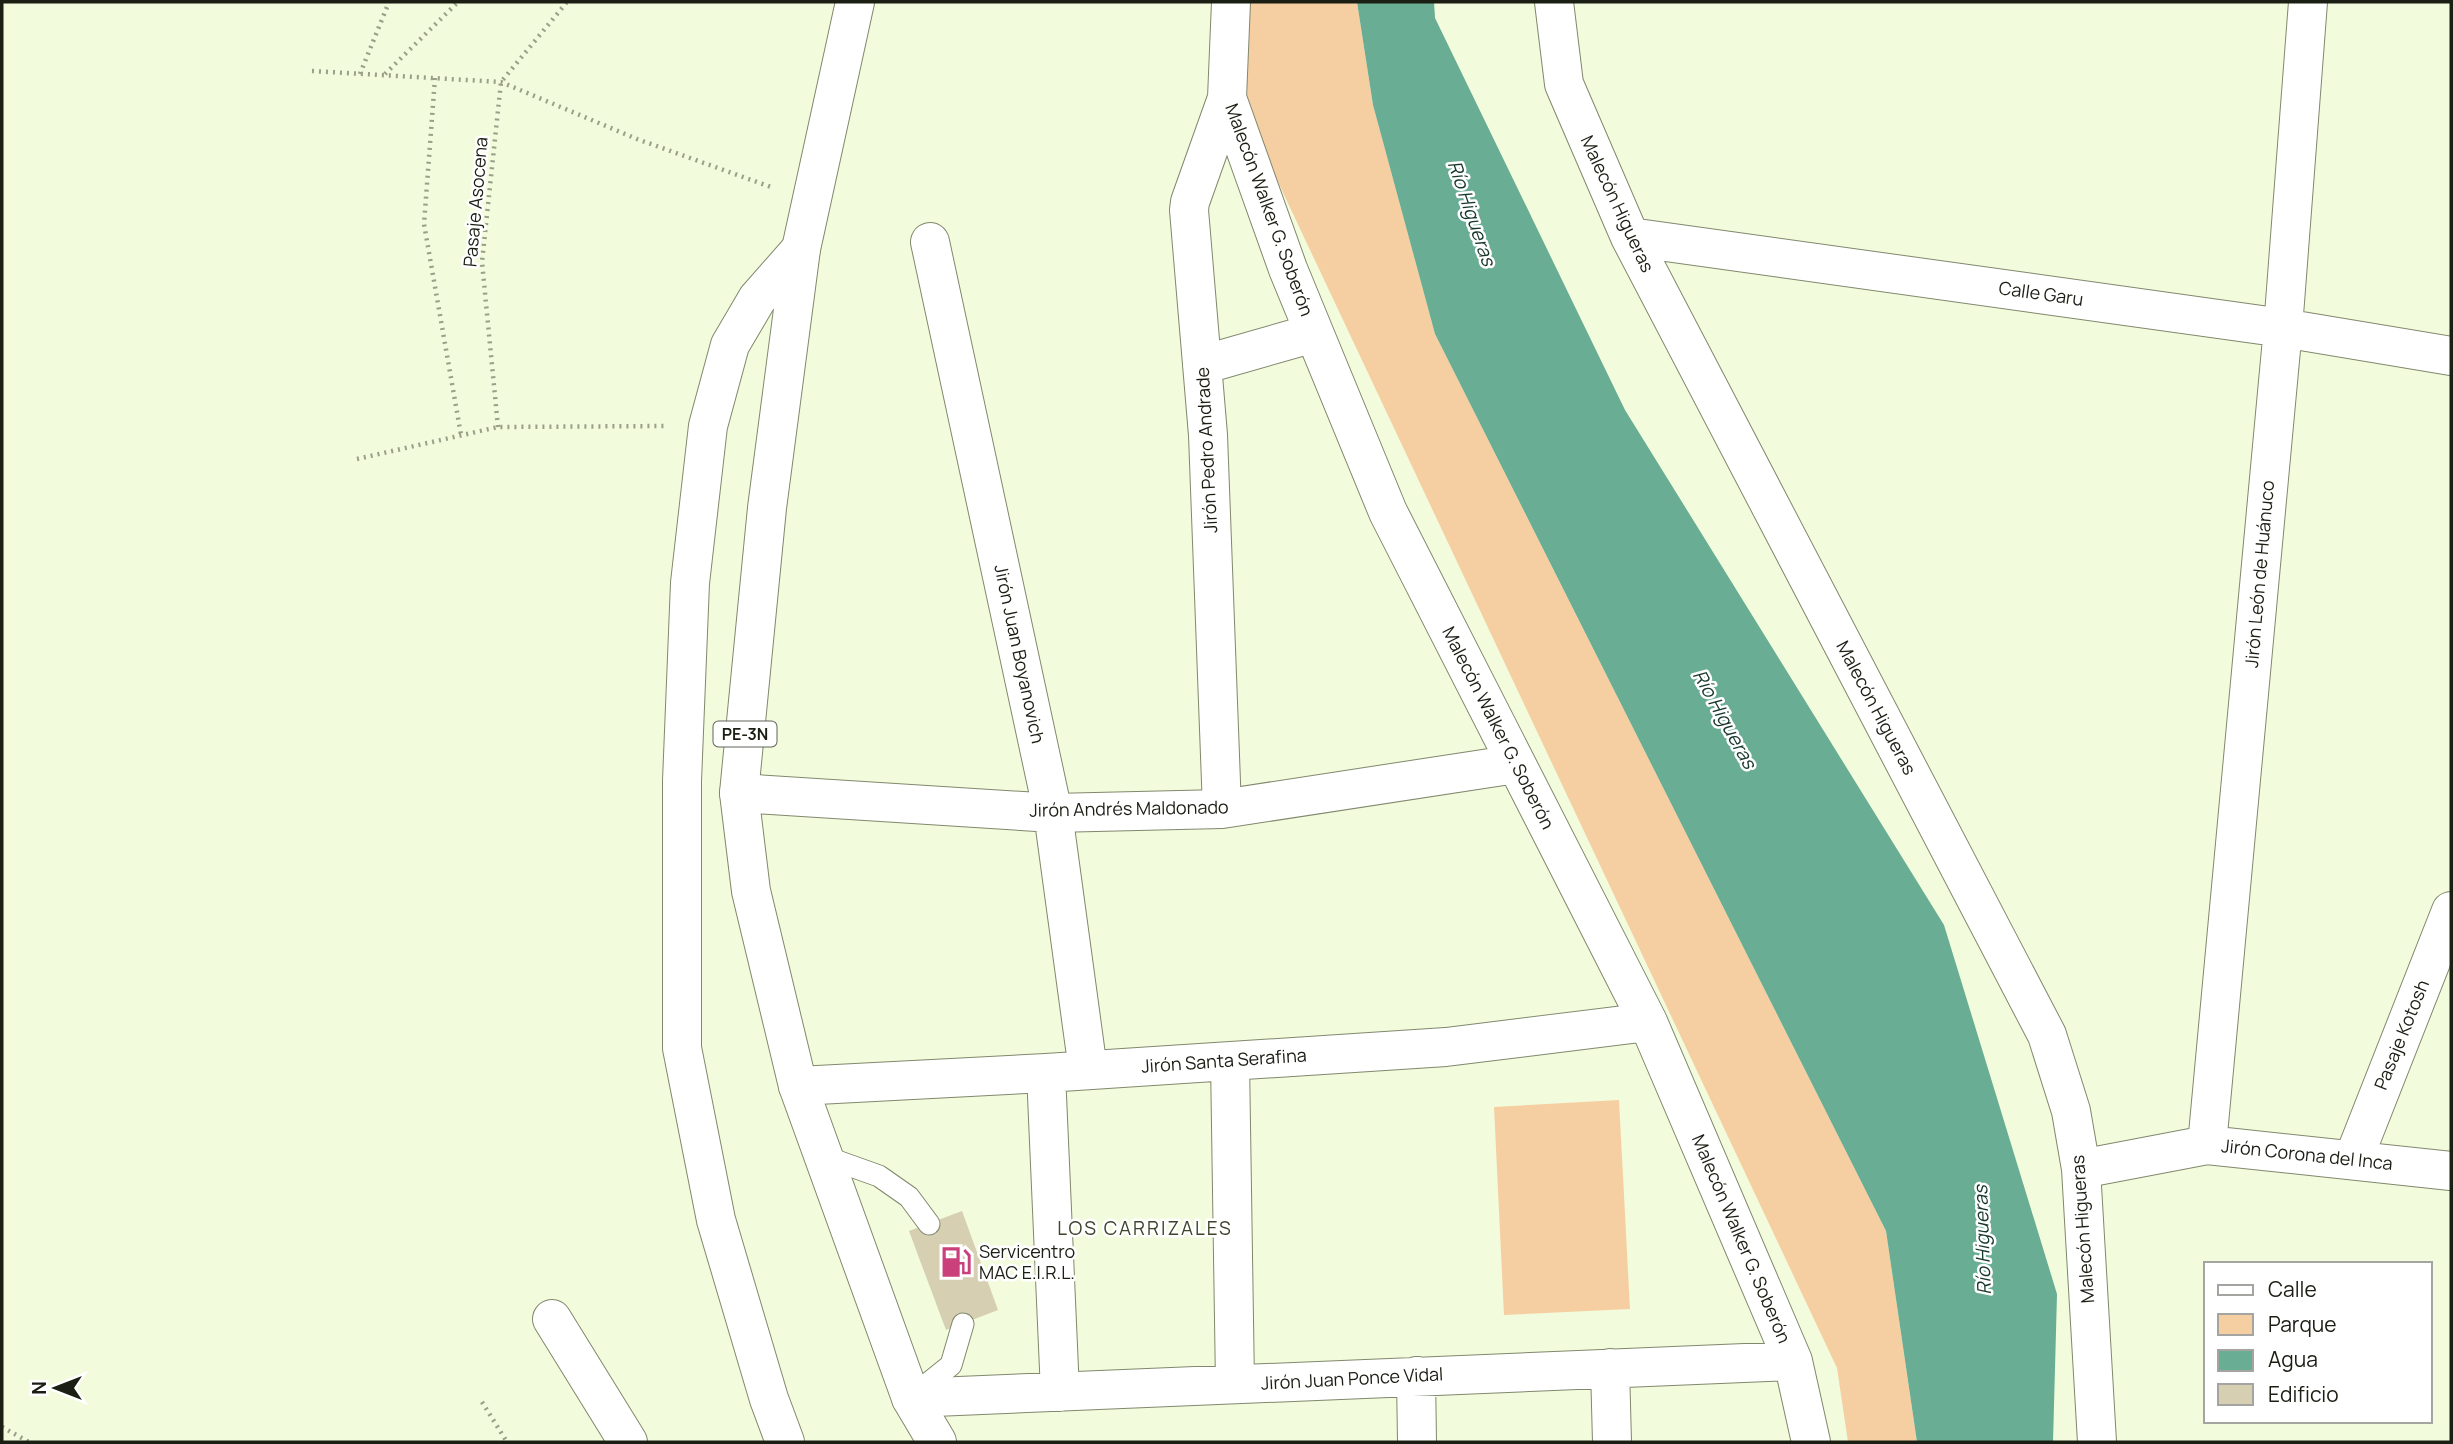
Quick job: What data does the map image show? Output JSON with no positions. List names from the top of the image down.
{
  "streets": {
    "main road": [
      "Malecón Higueras",
      "Malecón Walker G. Soberón",
      "Calle Garu",
      "Jirón Pedro Andrade",
      "Jirón León de Huánuco",
      "Jirón Juan Boyanovich",
      "PE-3N",
      "Jirón Andrés Maldonado",
      "Pasaje Kotosh",
      "Jirón Santa Serafina",
      "Jirón Corona del Inca",
      "Jirón Juan Ponce Vidal"
    ],
    "path": ["Pasaje Asocena"]
  },
  "crossings": [
    ["Malecón Higueras", "Calle Garu"],
    ["Malecón Higueras", "Jirón Corona del Inca"],
    ["Malecón Walker G. Soberón", "Jirón Pedro Andrade"],
    ["Malecón Walker G. Soberón", "Jirón Andrés Maldonado"],
    ["Malecón Walker G. Soberón", "Jirón Santa Serafina"],
    ["Malecón Walker G. Soberón", "Jirón Juan Ponce Vidal"],
    ["Calle Garu", "Jirón León de Huánuco"],
    ["Jirón Pedro Andrade", "Jirón Andrés Maldonado"],
    ["Jirón León de Huánuco", "Jirón Corona del Inca"],
    ["Jirón Juan Boyanovich", "Jirón Andrés Maldonado"],
    ["Jirón Juan Boyanovich", "Jirón Santa Serafina"],
    ["PE-3N", "Jirón Andrés Maldonado"],
    ["PE-3N", "Jirón Santa Serafina"],
    ["PE-3N", "Jirón Juan Ponce Vidal"],
    ["Pasaje Kotosh", "Jirón Corona del Inca"]
  ],
  "districts": ["LOS CARRIZALES"],
  "water": ["Río Higueras"],
  "places": {
    "fuel station": ["Servicentro MAC E.I.R.L."]
  },
  "legend": [
    "Calle",
    "Parque",
    "Agua",
    "Edificio"
  ],
  "north": "left"
}
